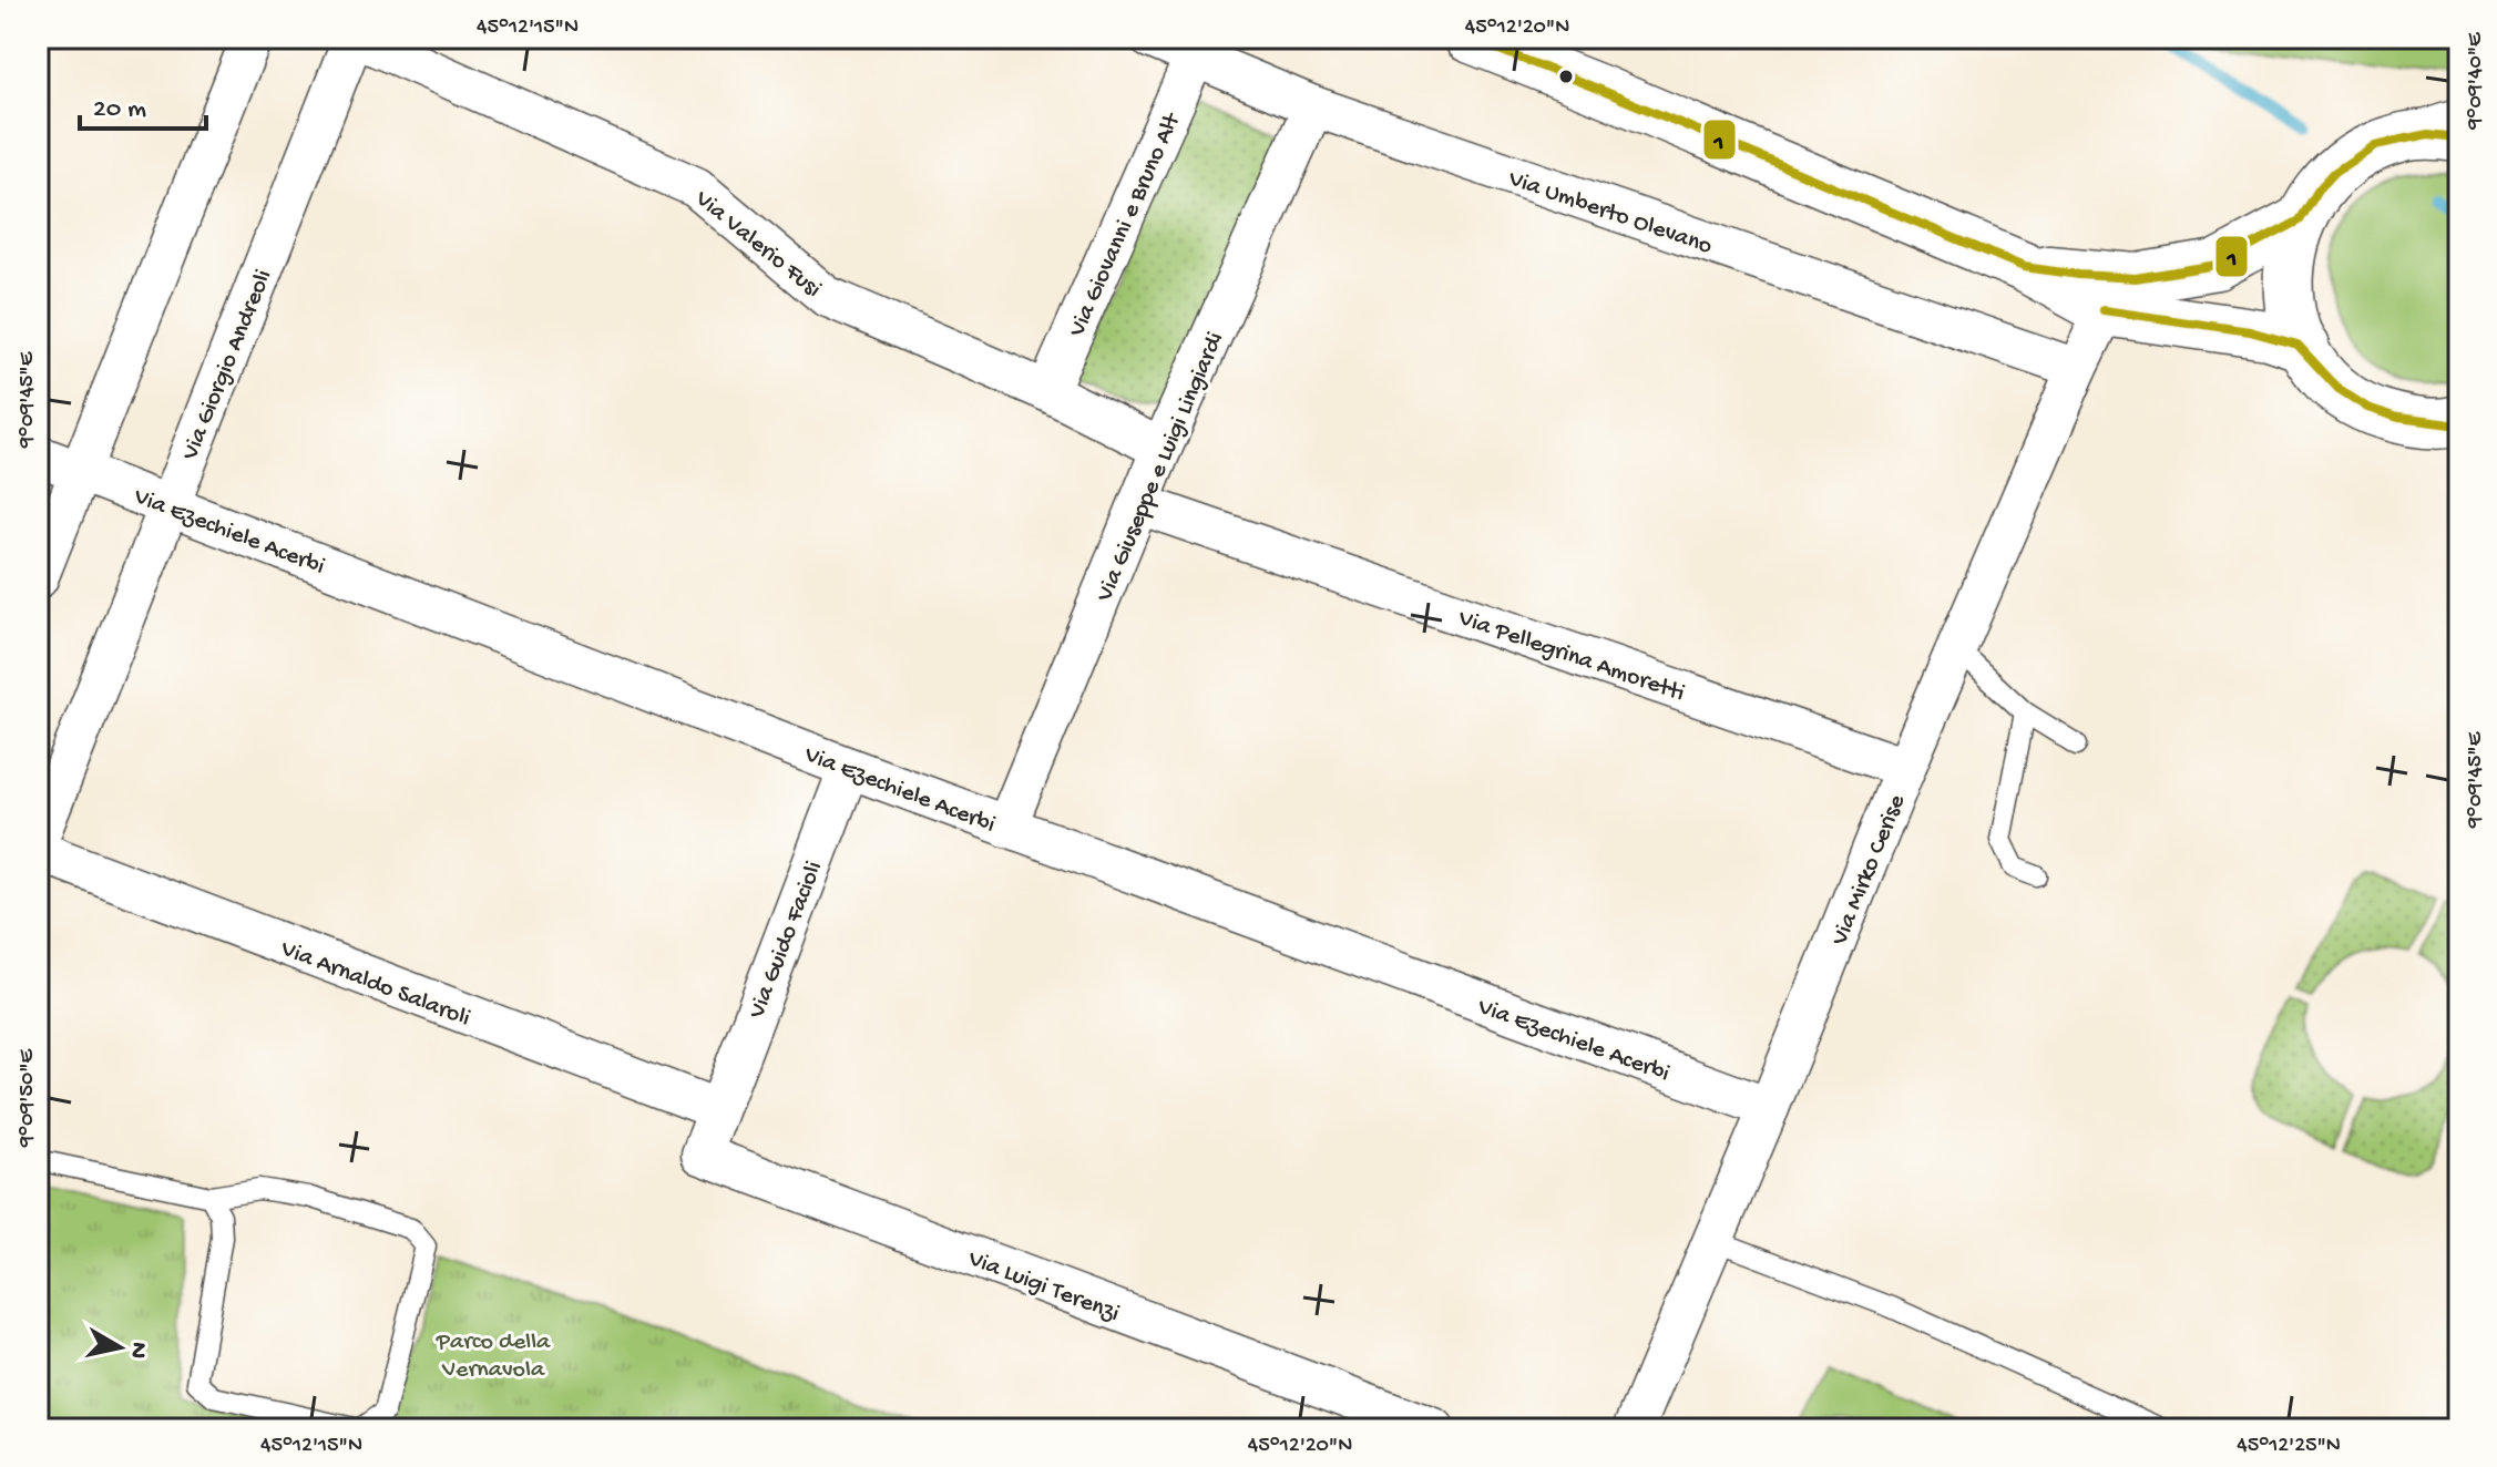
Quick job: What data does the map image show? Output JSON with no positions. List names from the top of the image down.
{
  "streets": {
    "street": [
      "Via Umberto Olevano",
      "Via Giovanni e Bruno Alt",
      "Via Valerio Fusi",
      "Via Giorgio Andreoli",
      "Via Giuseppe e Luigi Lingiardi",
      "Via Ezechiele Acerbi",
      "Via Pellegrina Amoretti",
      "Via Mirko Cerise",
      "Via Guido Facioli",
      "Via Arnaldo Salaroli",
      "Via Luigi Terenzi"
    ]
  },
  "crossings": [
    ["Via Umberto Olevano", "Via Giovanni e Bruno Alt"],
    ["Via Umberto Olevano", "Via Giuseppe e Luigi Lingiardi"],
    ["Via Umberto Olevano", "Via Mirko Cerise"],
    ["Via Giovanni e Bruno Alt", "Via Valerio Fusi"],
    ["Via Valerio Fusi", "Via Giorgio Andreoli"],
    ["Via Valerio Fusi", "Via Giuseppe e Luigi Lingiardi"],
    ["Via Giorgio Andreoli", "Via Ezechiele Acerbi"],
    ["Via Giuseppe e Luigi Lingiardi", "Via Ezechiele Acerbi"],
    ["Via Giuseppe e Luigi Lingiardi", "Via Pellegrina Amoretti"],
    ["Via Ezechiele Acerbi", "Via Mirko Cerise"],
    ["Via Ezechiele Acerbi", "Via Guido Facioli"],
    ["Via Pellegrina Amoretti", "Via Mirko Cerise"],
    ["Via Guido Facioli", "Via Arnaldo Salaroli"],
    ["Via Guido Facioli", "Via Luigi Terenzi"],
    ["Via Arnaldo Salaroli", "Via Luigi Terenzi"]
  ],
  "parks": ["Parco della Vernavola"],
  "lines": ["transit line 1"],
  "scale_bar": "20 m",
  "north": "right",
  "coordinates": [
    "45°12'15\"N",
    "45°12'20\"N",
    "9°09'40\"E",
    "9°09'45\"E",
    "9°09'50\"E",
    "45°12'25\"N"
  ]
}
